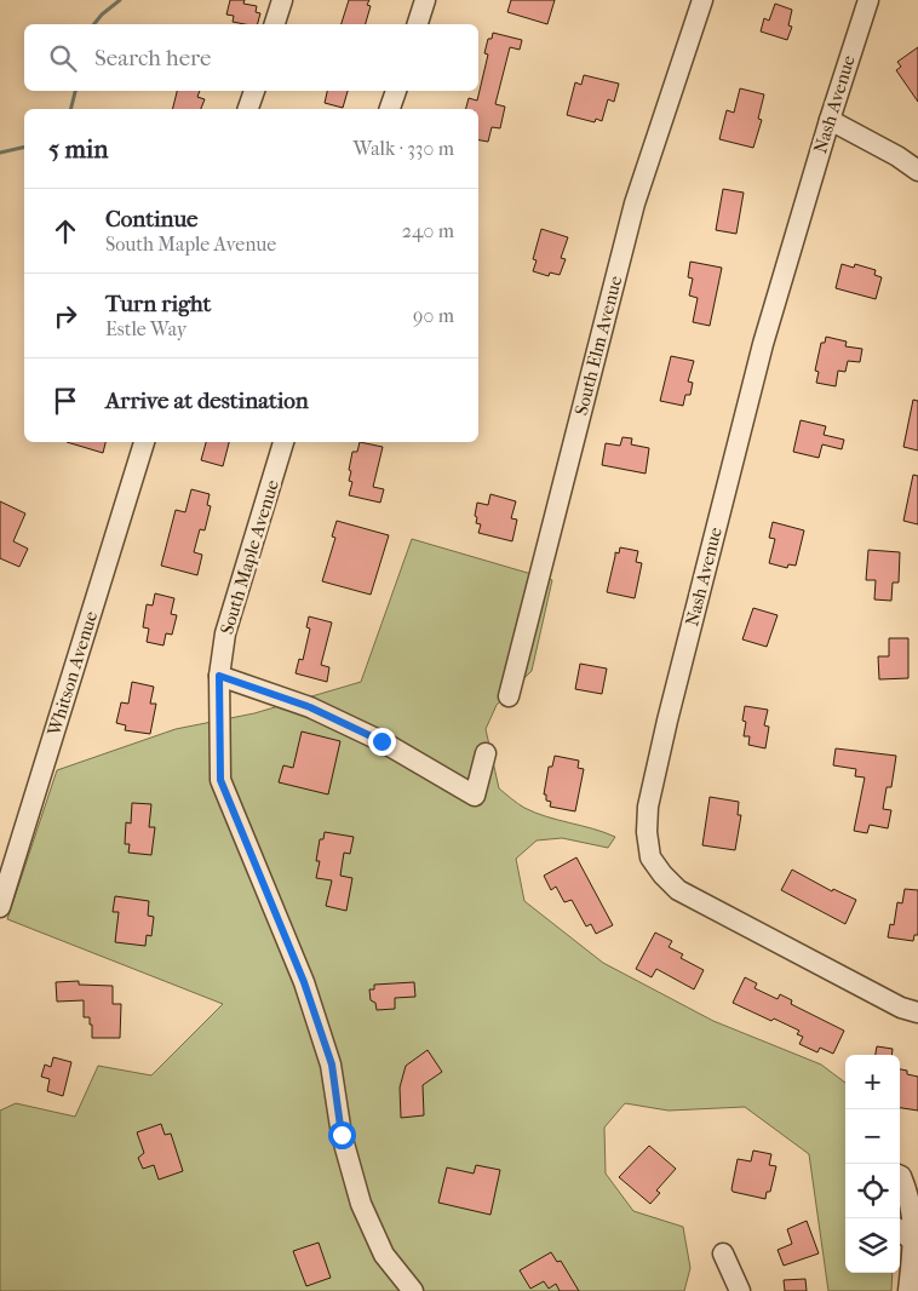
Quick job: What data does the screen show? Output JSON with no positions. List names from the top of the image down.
{
  "streets": {
    "street": [
      "Nash Avenue",
      "South Elm Avenue",
      "South Maple Avenue",
      "Whitson Avenue"
    ]
  },
  "page": {
    "search": "Search here",
    "heading": ["5 min", "Walk · 330 m"],
    "list": [
      ["Continue", "South Maple Avenue", "240 m"],
      ["Turn right", "Estle Way", "90 m"],
      "Arrive at destination"
    ],
    "map_buttons": ["+", "−"]
  }
}
